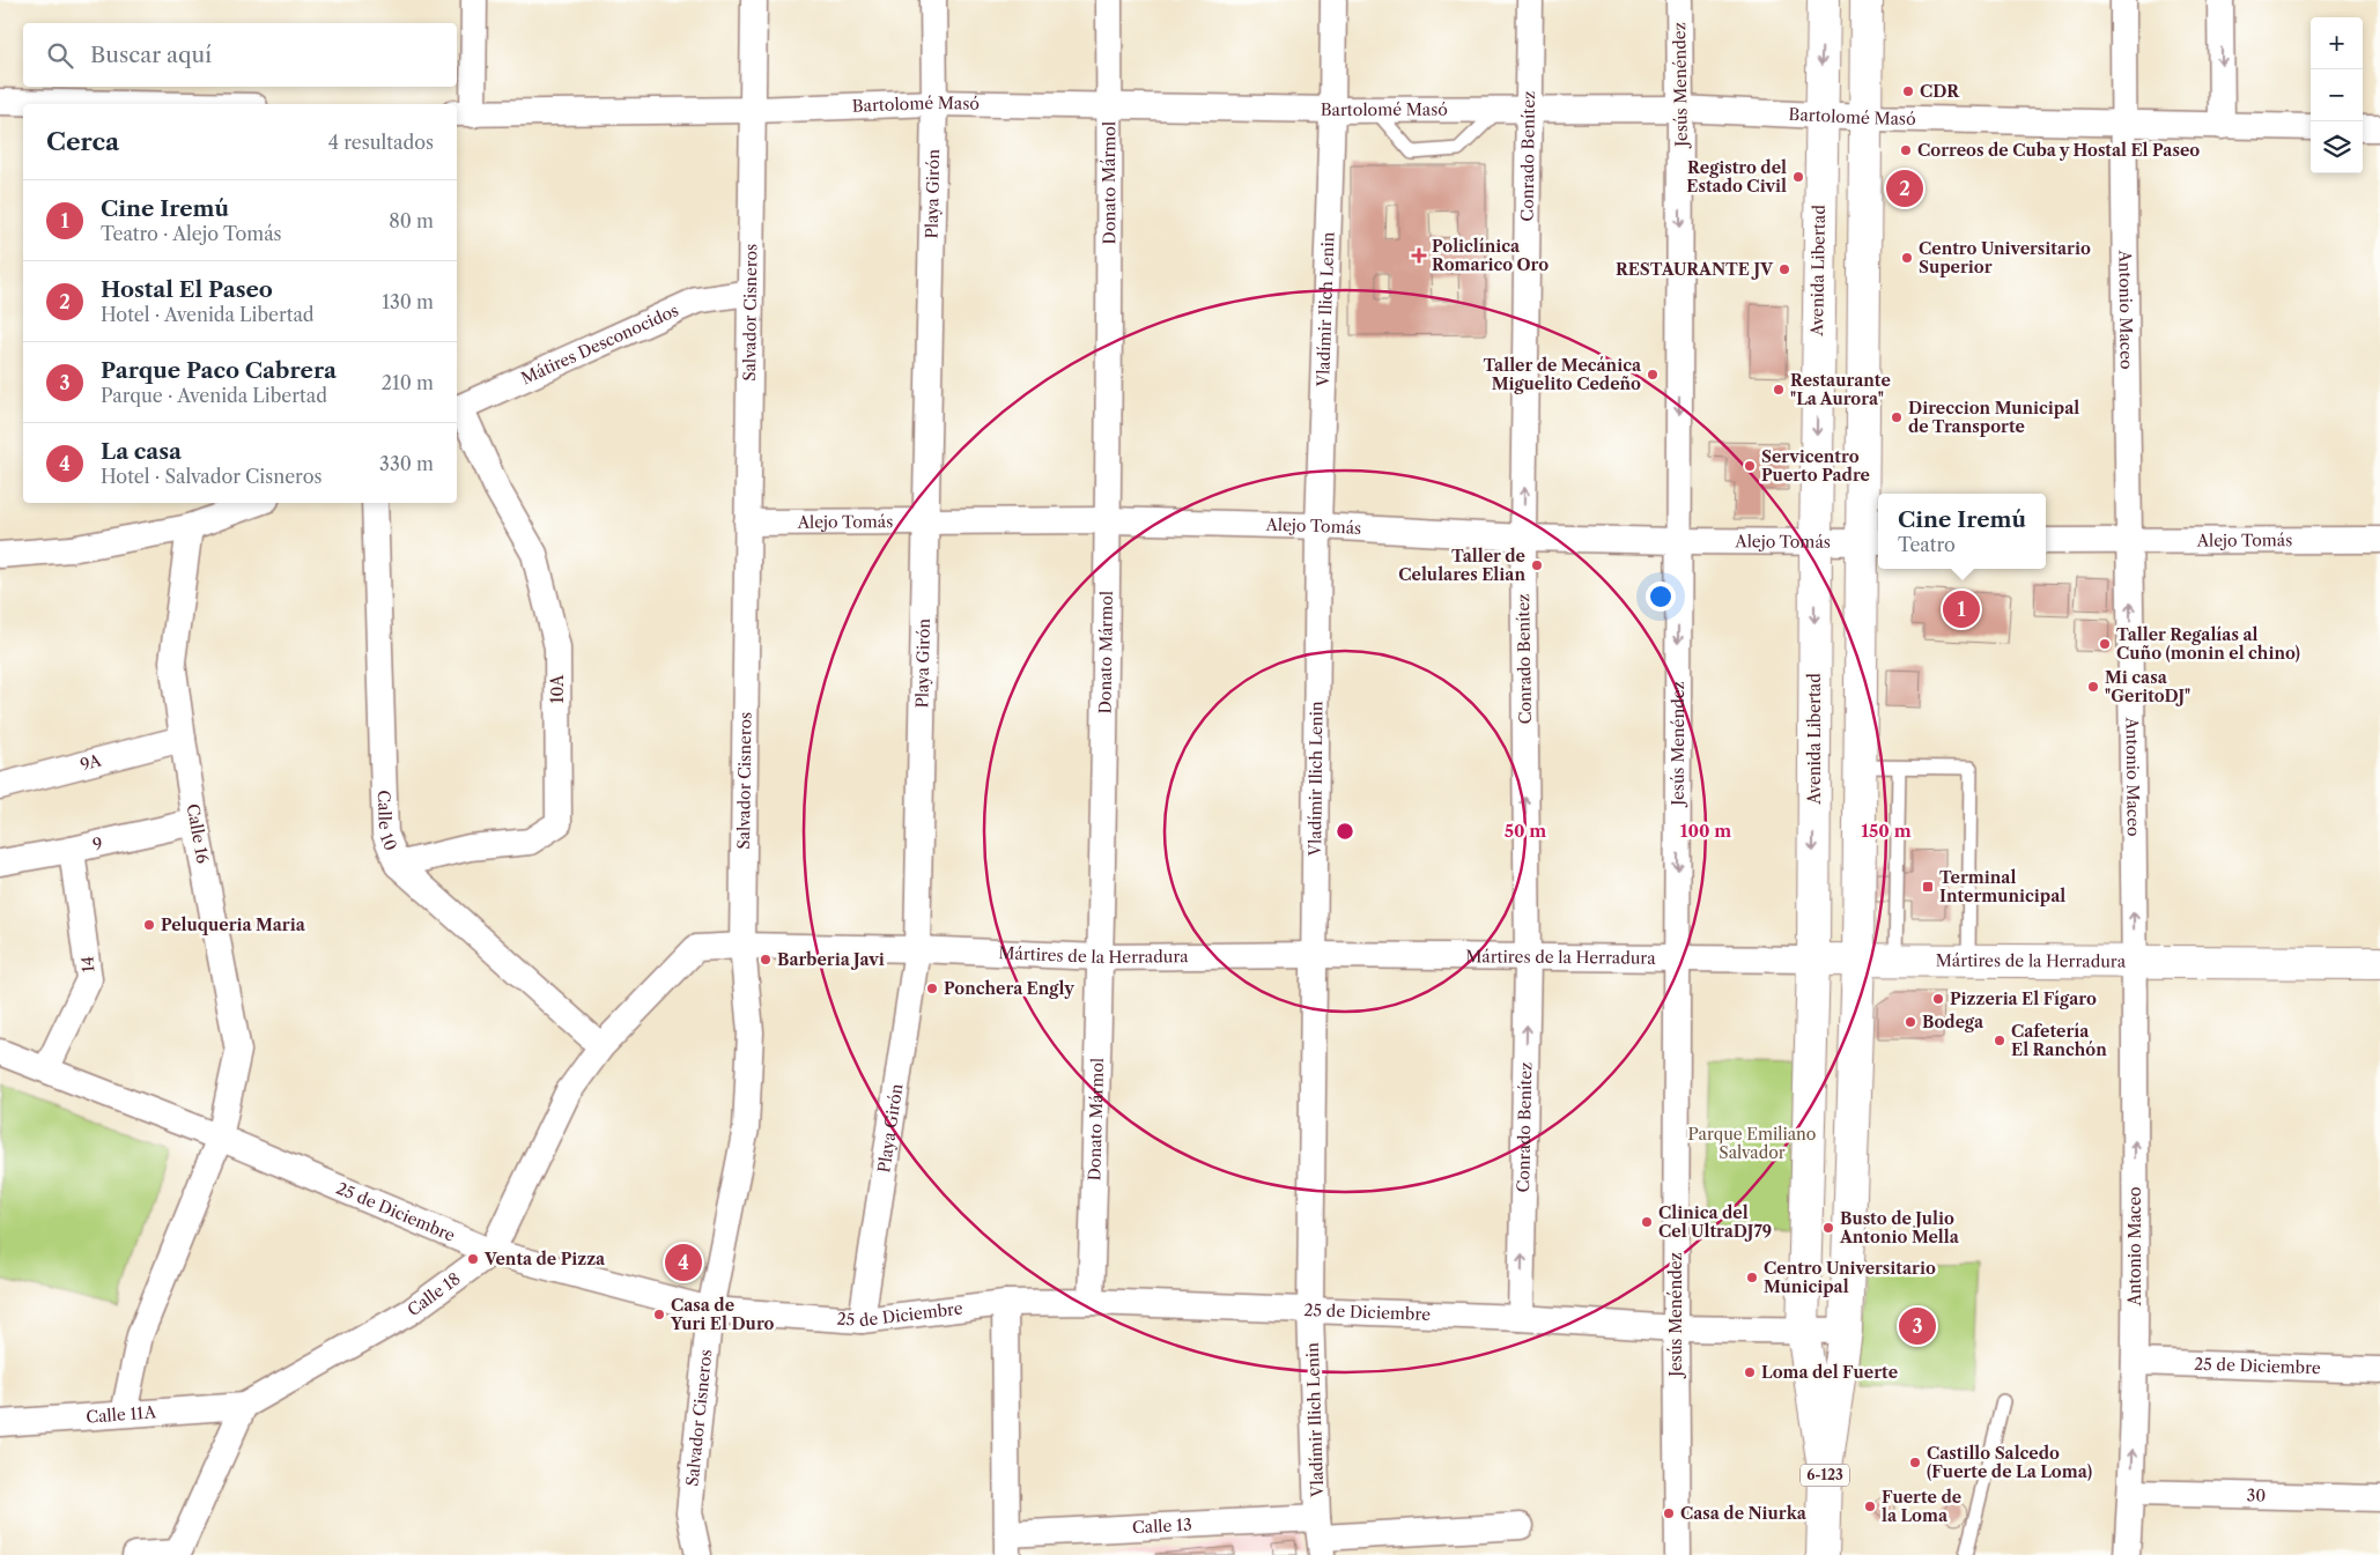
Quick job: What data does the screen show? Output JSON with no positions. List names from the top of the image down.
{
  "streets": {
    "main road": ["Avenida Libertad", "Mártires de la Herradura", "6-123"],
    "street": [
      "Jesús Menéndez",
      "Bartolomé Masó",
      "Conrado Benítez",
      "Donato Mármol",
      "Playa Girón",
      "Vladímir Ilich Lenin",
      "Antonio Maceo",
      "Salvador Cisneros",
      "Mátires Desconocidos",
      "Alejo Tomás",
      "10A",
      "9A",
      "Calle 10",
      "Calle 16",
      "9",
      "14",
      "25 de Diciembre",
      "Calle 18",
      "Calle 11A",
      "30",
      "Calle 13"
    ]
  },
  "crossings": [
    ["Jesús Menéndez", "Bartolomé Masó"],
    ["Jesús Menéndez", "Alejo Tomás"],
    ["Jesús Menéndez", "Mártires de la Herradura"],
    ["Jesús Menéndez", "25 de Diciembre"],
    ["Bartolomé Masó", "Conrado Benítez"],
    ["Bartolomé Masó", "Donato Mármol"],
    ["Bartolomé Masó", "Playa Girón"],
    ["Bartolomé Masó", "Avenida Libertad"],
    ["Bartolomé Masó", "Vladímir Ilich Lenin"],
    ["Bartolomé Masó", "Antonio Maceo"],
    ["Bartolomé Masó", "Salvador Cisneros"],
    ["Conrado Benítez", "Alejo Tomás"],
    ["Conrado Benítez", "Mártires de la Herradura"],
    ["Conrado Benítez", "25 de Diciembre"],
    ["Donato Mármol", "Alejo Tomás"],
    ["Donato Mármol", "Mártires de la Herradura"],
    ["Donato Mármol", "25 de Diciembre"],
    ["Playa Girón", "Alejo Tomás"],
    ["Playa Girón", "Mártires de la Herradura"],
    ["Playa Girón", "25 de Diciembre"],
    ["Avenida Libertad", "Alejo Tomás"],
    ["Avenida Libertad", "Mártires de la Herradura"],
    ["Avenida Libertad", "25 de Diciembre"],
    ["Vladímir Ilich Lenin", "Alejo Tomás"],
    ["Vladímir Ilich Lenin", "Mártires de la Herradura"],
    ["Vladímir Ilich Lenin", "25 de Diciembre"],
    ["Vladímir Ilich Lenin", "Calle 13"],
    ["Antonio Maceo", "Alejo Tomás"],
    ["Antonio Maceo", "Mártires de la Herradura"],
    ["Antonio Maceo", "25 de Diciembre"],
    ["Antonio Maceo", "30"],
    ["Salvador Cisneros", "Mátires Desconocidos"],
    ["Salvador Cisneros", "Alejo Tomás"],
    ["Salvador Cisneros", "Mártires de la Herradura"],
    ["Salvador Cisneros", "25 de Diciembre"],
    ["Salvador Cisneros", "Calle 18"],
    ["Mátires Desconocidos", "10A"],
    ["10A", "Calle 10"],
    ["9A", "Calle 16"],
    ["Calle 10", "Calle 18"],
    ["Calle 16", "9"],
    ["Calle 16", "25 de Diciembre"],
    ["Calle 16", "Calle 11A"],
    ["9", "14"],
    ["Mártires de la Herradura", "Calle 18"],
    ["14", "25 de Diciembre"],
    ["25 de Diciembre", "Calle 18"],
    ["Calle 18", "Calle 11A"]
  ],
  "one_way": ["Jesús Menéndez", "Conrado Benítez", "Antonio Maceo"],
  "parks": ["Parque Emiliano Salvador"],
  "places": {
    "other": [
      "CDR",
      "Correos de Cuba y Hostal El Paseo",
      "Registro del Estado Civil",
      "Centro Universitario Superior",
      "RESTAURANTE JV",
      "Taller de Mecánica Miguelito Cedeño",
      "Restaurante \"La Aurora\"",
      "Direccion Municipal de Transporte",
      "Servicentro Puerto Padre",
      "Taller de Celulares Elian",
      "Taller Regalías al Cuño (monin el chino)",
      "Mi casa \"GeritoDJ\"",
      "Peluqueria Maria",
      "Barberia Javi",
      "Ponchera Engly",
      "Pizzeria El Fígaro",
      "Bodega",
      "Cafetería El Ranchón",
      "Clinica del Cel UltraDJ79",
      "Busto de Julio Antonio Mella",
      "Venta de Pizza",
      "Centro Universitario Municipal",
      "Casa de Yuri El Duro",
      "Loma del Fuerte",
      "Castillo Salcedo (Fuerte de La Loma)",
      "Fuerte de la Loma",
      "Casa de Niurka"
    ],
    "health": ["Policlínica Romarico Oro"],
    "transit": ["Terminal Intermunicipal"]
  },
  "page": {
    "map_buttons": ["+", "−"],
    "search": "Buscar aquí",
    "heading": ["Cerca", "4 resultados"],
    "pins": [
      "2",
      "1",
      "4",
      "3"
    ],
    "list": [
      {
        "mark": "1",
        "name": "Cine Iremú",
        "note": "Teatro · Alejo Tomás",
        "value": "80 m"
      },
      {
        "mark": "2",
        "name": "Hostal El Paseo",
        "note": "Hotel · Avenida Libertad",
        "value": "130 m"
      },
      {
        "mark": "3",
        "name": "Parque Paco Cabrera",
        "note": "Parque · Avenida Libertad",
        "value": "210 m"
      },
      {
        "mark": "4",
        "name": "La casa",
        "note": "Hotel · Salvador Cisneros",
        "value": "330 m"
      }
    ],
    "popup": ["Cine Iremú", "Teatro"]
  },
  "rings": ["50 m", "100 m", "150 m"]
}
